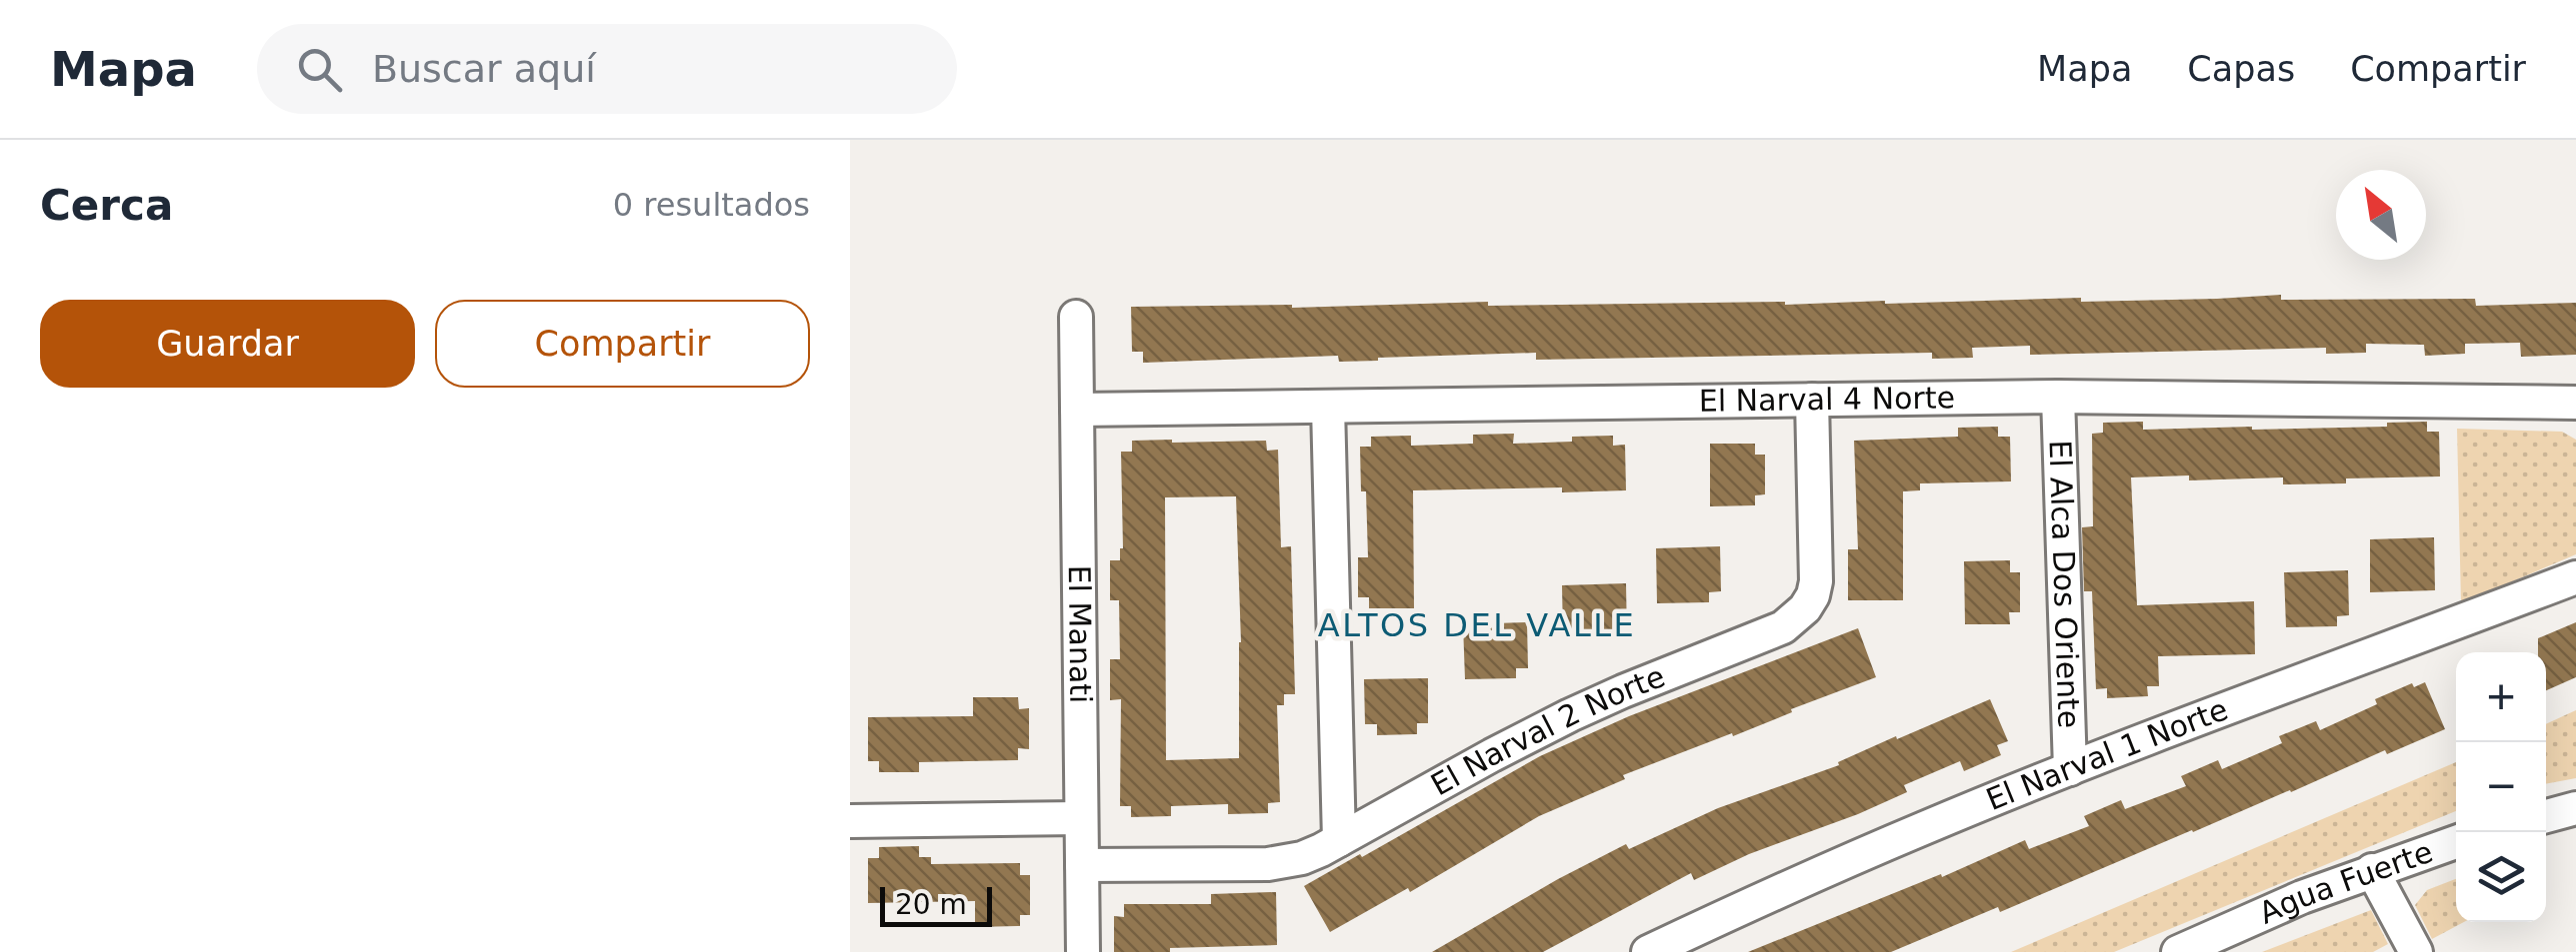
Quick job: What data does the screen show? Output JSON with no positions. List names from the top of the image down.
{
  "streets": {
    "street": [
      "El Narval 4 Norte",
      "El Alca Dos Oriente",
      "El Manati",
      "El Narval 2 Norte",
      "El Narval 1 Norte",
      "Agua Fuerte"
    ]
  },
  "crossings": [
    ["El Narval 4 Norte", "El Alca Dos Oriente"],
    ["El Narval 4 Norte", "El Manati"],
    ["El Narval 4 Norte", "El Narval 2 Norte"],
    ["El Alca Dos Oriente", "El Narval 1 Norte"],
    ["El Manati", "El Narval 2 Norte"]
  ],
  "districts": ["ALTOS DEL VALLE"],
  "scale_bar": "20 m",
  "north": "top left",
  "page": {
    "header": "Mapa",
    "search": "Buscar aquí",
    "nav": ["Mapa", "Capas", "Compartir"],
    "heading": ["Cerca", "0 resultados"],
    "buttons": ["Guardar", "Compartir"],
    "map_buttons": ["+", "−"],
    "scale": "20 m"
  }
}
